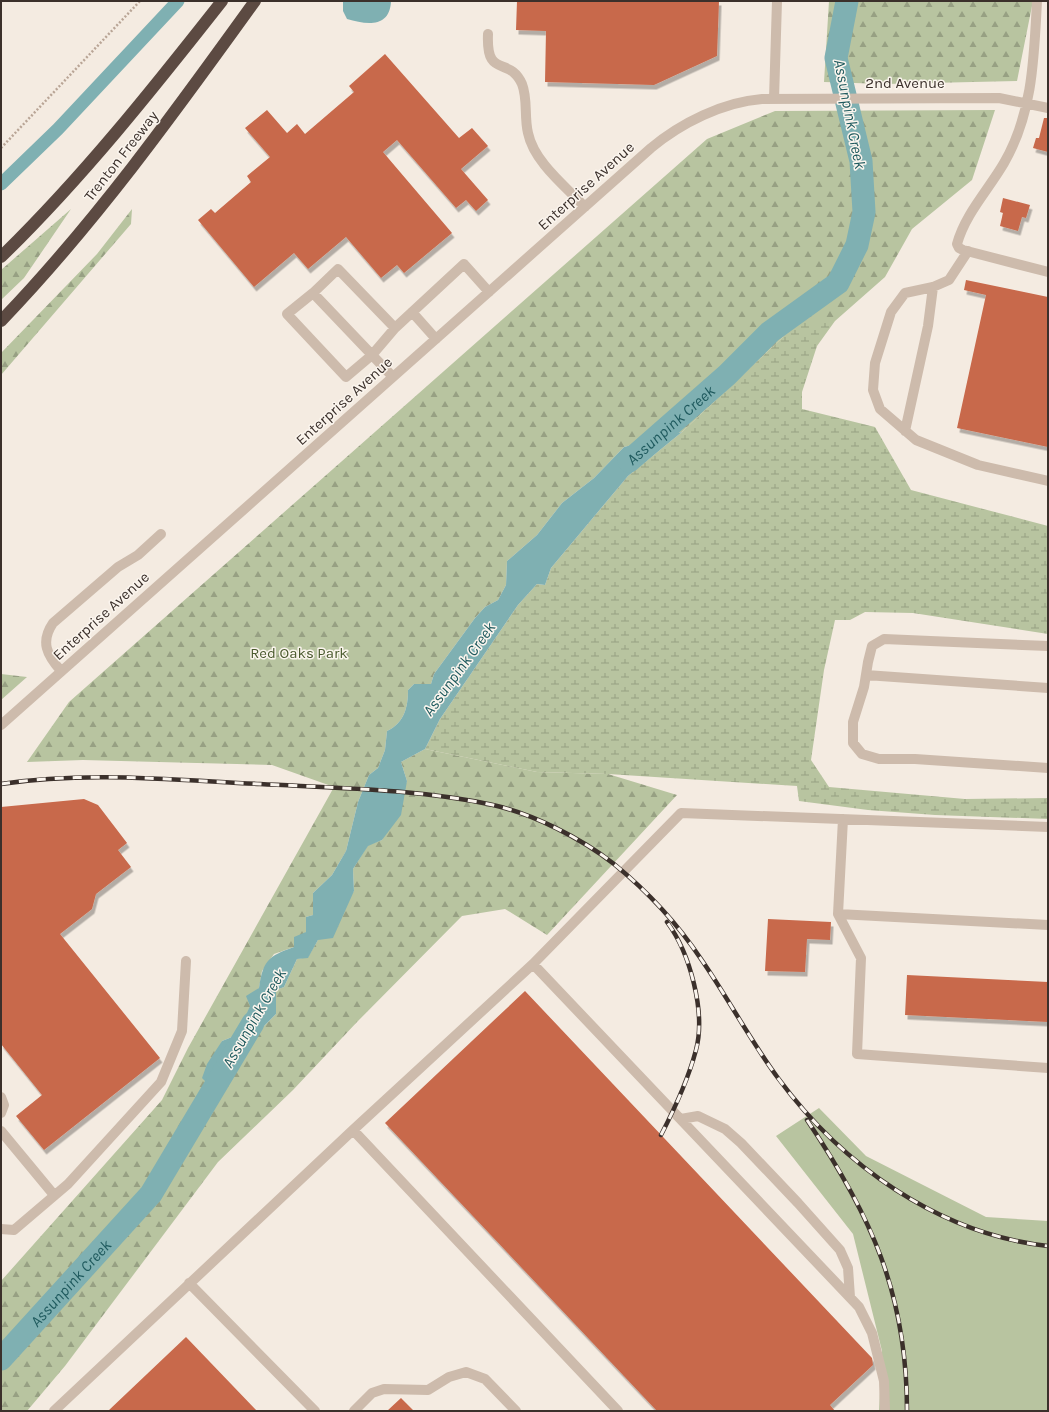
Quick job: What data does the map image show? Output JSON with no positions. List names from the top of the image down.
{
  "streets": {
    "highway": ["Trenton Freeway"],
    "street": ["2nd Avenue", "Enterprise Avenue"]
  },
  "crossings": [
    ["2nd Avenue", "Enterprise Avenue"]
  ],
  "water": ["Assunpink Creek"],
  "parks": ["Red Oaks Park"]
}
